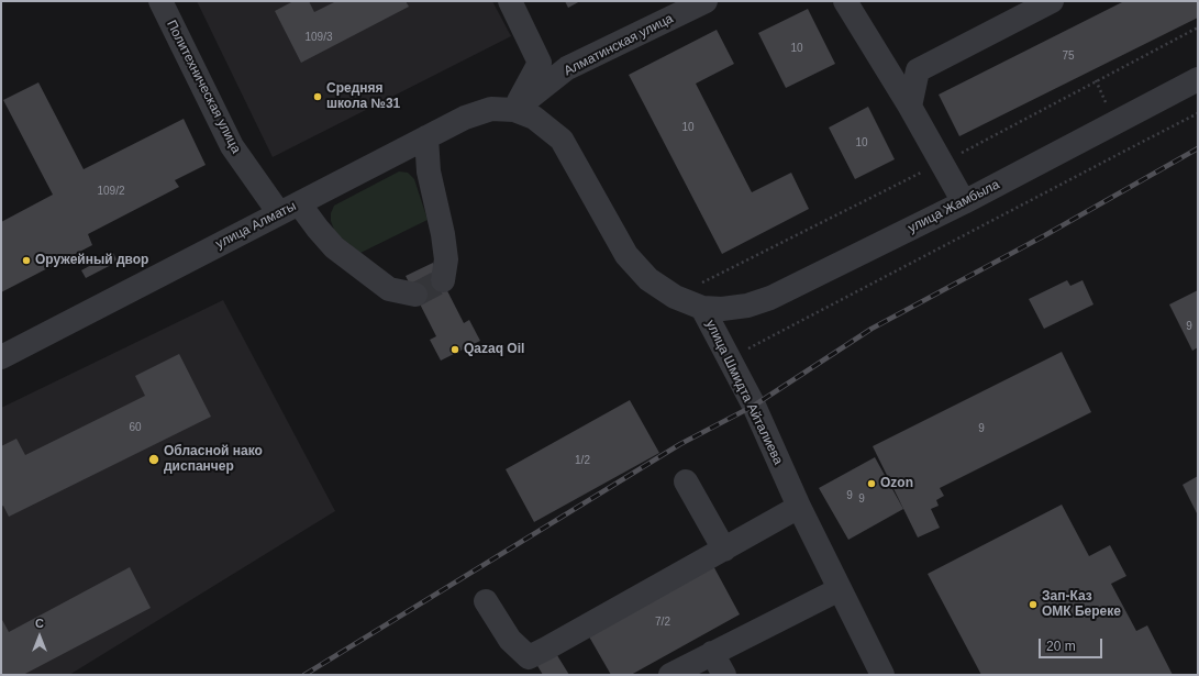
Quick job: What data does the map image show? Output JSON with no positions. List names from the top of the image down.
{
  "streets": {
    "street": [
      "Алматинская улица",
      "Политехническая улица",
      "улица Жамбыла",
      "улица Алматы",
      "улица Шмидта Айталиева"
    ]
  },
  "crossings": [
    ["Алматинская улица", "улица Алматы"],
    ["Алматинская улица", "улица Шмидта Айталиева"],
    ["Политехническая улица", "улица Алматы"],
    ["улица Жамбыла", "улица Шмидта Айталиева"],
    ["улица Алматы", "улица Шмидта Айталиева"]
  ],
  "places": [
    "Средняя школа №31",
    "Оружейный двор",
    "Qazaq Oil",
    "Обласной нако диспанчер",
    "Ozon",
    "Зап-Каз ОМК Береке"
  ],
  "house_numbers": [
    "109/3",
    "10",
    "75",
    "10",
    "10",
    "109/2",
    "9",
    "60",
    "9",
    "1/2",
    "9",
    "9",
    "7/2"
  ],
  "scale_bar": "20 m",
  "north": "top"
}
